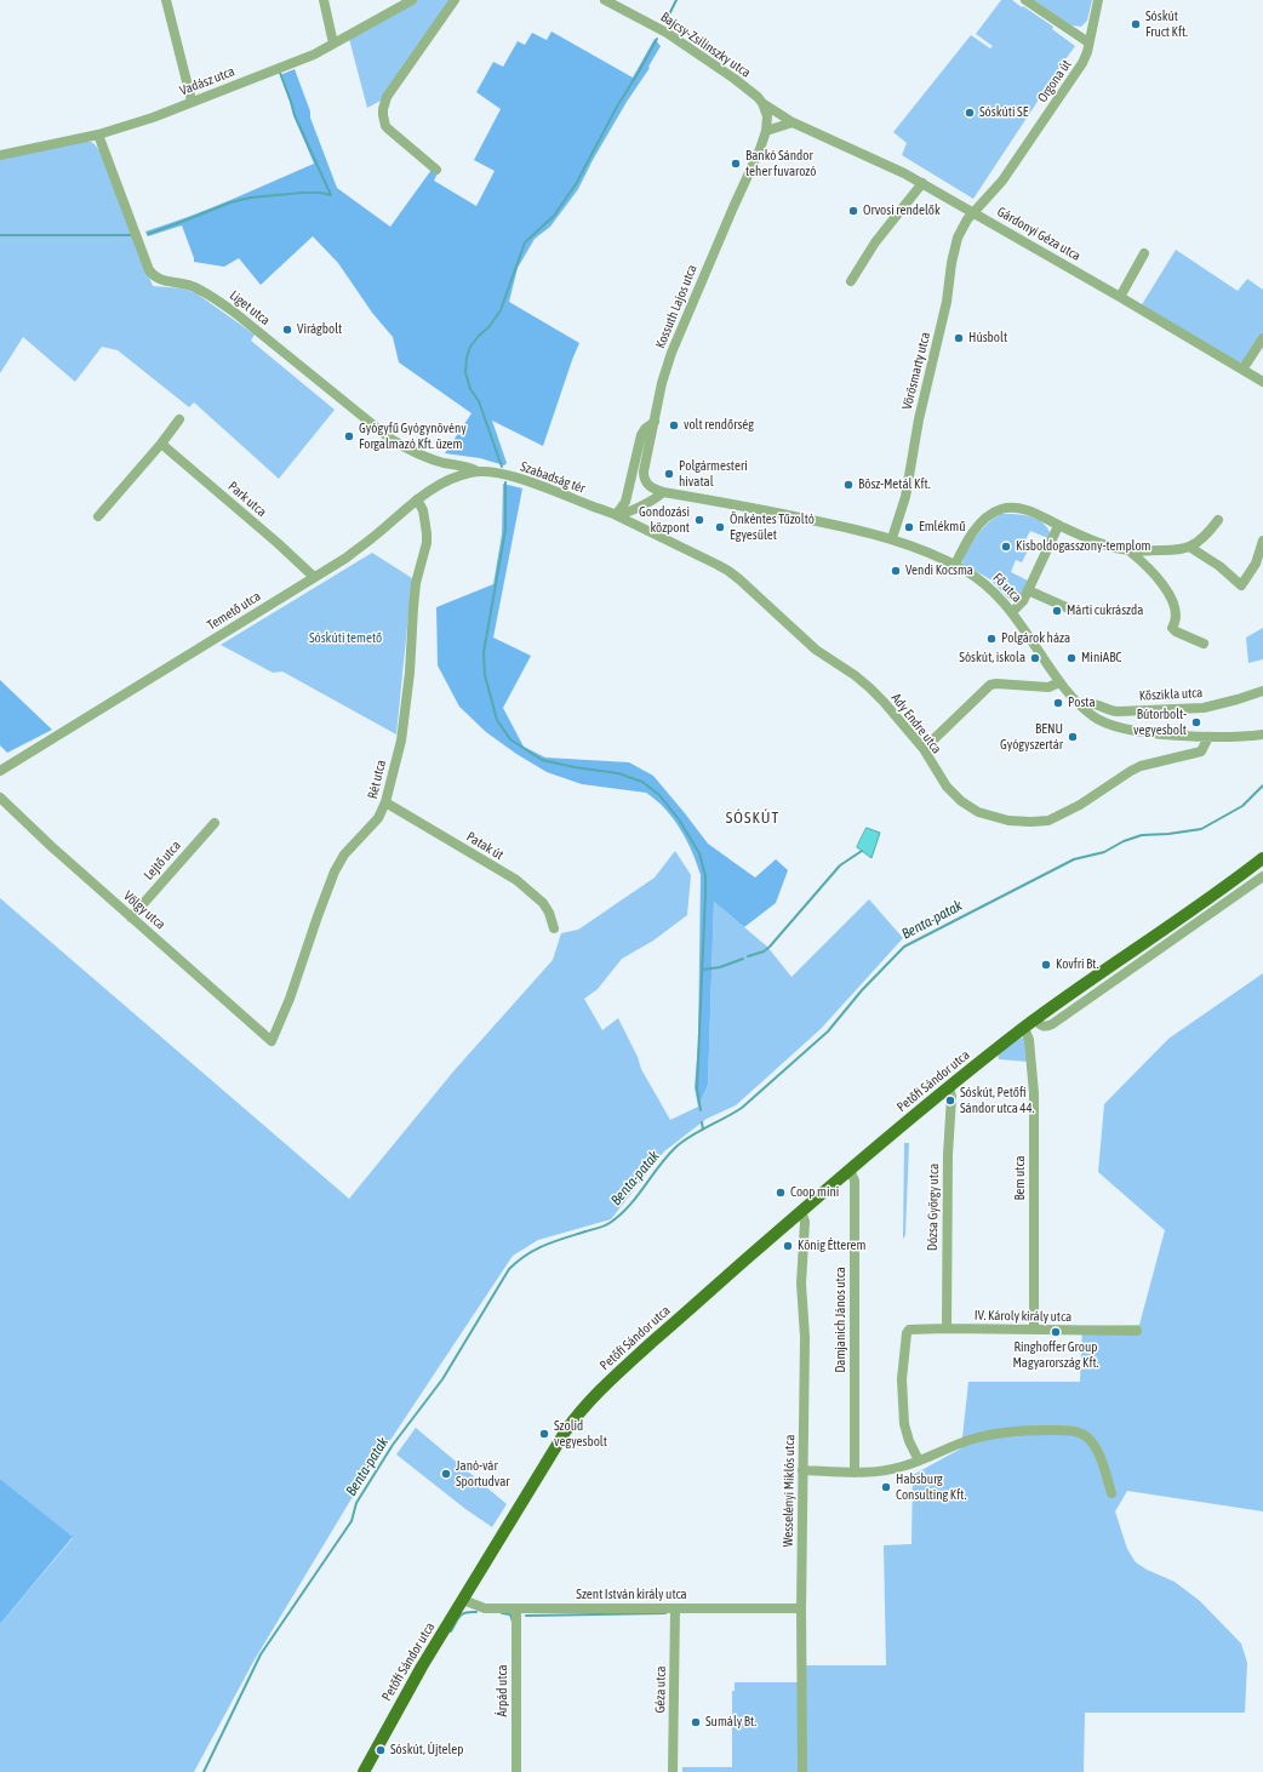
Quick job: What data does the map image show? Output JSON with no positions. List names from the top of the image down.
{
  "streets": {
    "main road": ["Petőfi Sándor utca"],
    "street": [
      "Bajcsy-Zsilinszky utca",
      "Vadász utca",
      "Orgona út",
      "Gárdonyi Géza utca",
      "Kossuth Lajos utca",
      "Liget utca",
      "Vörösmarty utca",
      "Szabadság tér",
      "Park utca",
      "Fő utca",
      "Temető utca",
      "Kőszikla utca",
      "Ady Endre utca",
      "Rét utca",
      "Patak út",
      "Lejtő utca",
      "Völgy utca",
      "Bem utca",
      "Dózsa György utca",
      "IV. Károly király utca",
      "Damjanich János utca",
      "Wesselényi Miklós utca",
      "Szent István király utca",
      "Géza utca",
      "Árpád utca"
    ]
  },
  "crossings": [
    ["Bajcsy-Zsilinszky utca", "Gárdonyi Géza utca"],
    ["Vadász utca", "Liget utca"],
    ["Orgona út", "Gárdonyi Géza utca"],
    ["Orgona út", "Vörösmarty utca"],
    ["Gárdonyi Géza utca", "Vörösmarty utca"],
    ["Kossuth Lajos utca", "Fő utca"],
    ["Liget utca", "Szabadság tér"],
    ["Liget utca", "Temető utca"],
    ["Vörösmarty utca", "Fő utca"],
    ["Szabadság tér", "Temető utca"],
    ["Szabadság tér", "Ady Endre utca"],
    ["Park utca", "Temető utca"],
    ["Fő utca", "Kőszikla utca"],
    ["Fő utca", "Ady Endre utca"],
    ["Temető utca", "Rét utca"],
    ["Rét utca", "Patak út"],
    ["Rét utca", "Völgy utca"],
    ["Lejtő utca", "Völgy utca"],
    ["Petőfi Sándor utca", "Bem utca"],
    ["Petőfi Sándor utca", "Dózsa György utca"],
    ["Petőfi Sándor utca", "Damjanich János utca"],
    ["Petőfi Sándor utca", "Wesselényi Miklós utca"],
    ["Petőfi Sándor utca", "Szent István király utca"],
    ["Bem utca", "IV. Károly király utca"],
    ["Dózsa György utca", "IV. Károly király utca"],
    ["Wesselényi Miklós utca", "Szent István király utca"],
    ["Szent István király utca", "Géza utca"],
    ["Szent István király utca", "Árpád utca"]
  ],
  "districts": ["SÓSKÚT"],
  "water": ["Benta-patak"],
  "parks": ["Sóskúti temető"],
  "places": [
    "Sóskút Fruct Kft.",
    "Sóskúti SE",
    "Bankó Sándor teher fuvarozó",
    "Orvosi rendelők",
    "Virágbolt",
    "Húsbolt",
    "volt rendőrség",
    "Gyógyfű Gyógynövény Forgalmazó Kft. üzem",
    "Polgármesteri hivatal",
    "Bösz-Metál Kft.",
    "Gondozási központ",
    "Önkéntes Tűzoltó Egyesület",
    "Emlékmű",
    "Kisboldogasszony-templom",
    "Vendi Kocsma",
    "Márti cukrászda",
    "Polgárok háza",
    "Sóskút, iskola",
    "MiniABC",
    "Posta",
    "Bútorbolt- vegyesbolt",
    "BENU Gyógyszertár",
    "Kovfri Bt.",
    "Sóskút, Petőfi Sándor utca 44.",
    "Coop mini",
    "König Étterem",
    "Ringhoffer Group Magyarország Kft.",
    "Szolid vegyesbolt",
    "Janó-vár Sportudvar",
    "Habsburg Consulting Kft.",
    "Sumály Bt.",
    "Sóskút, Újtelep"
  ]
}
